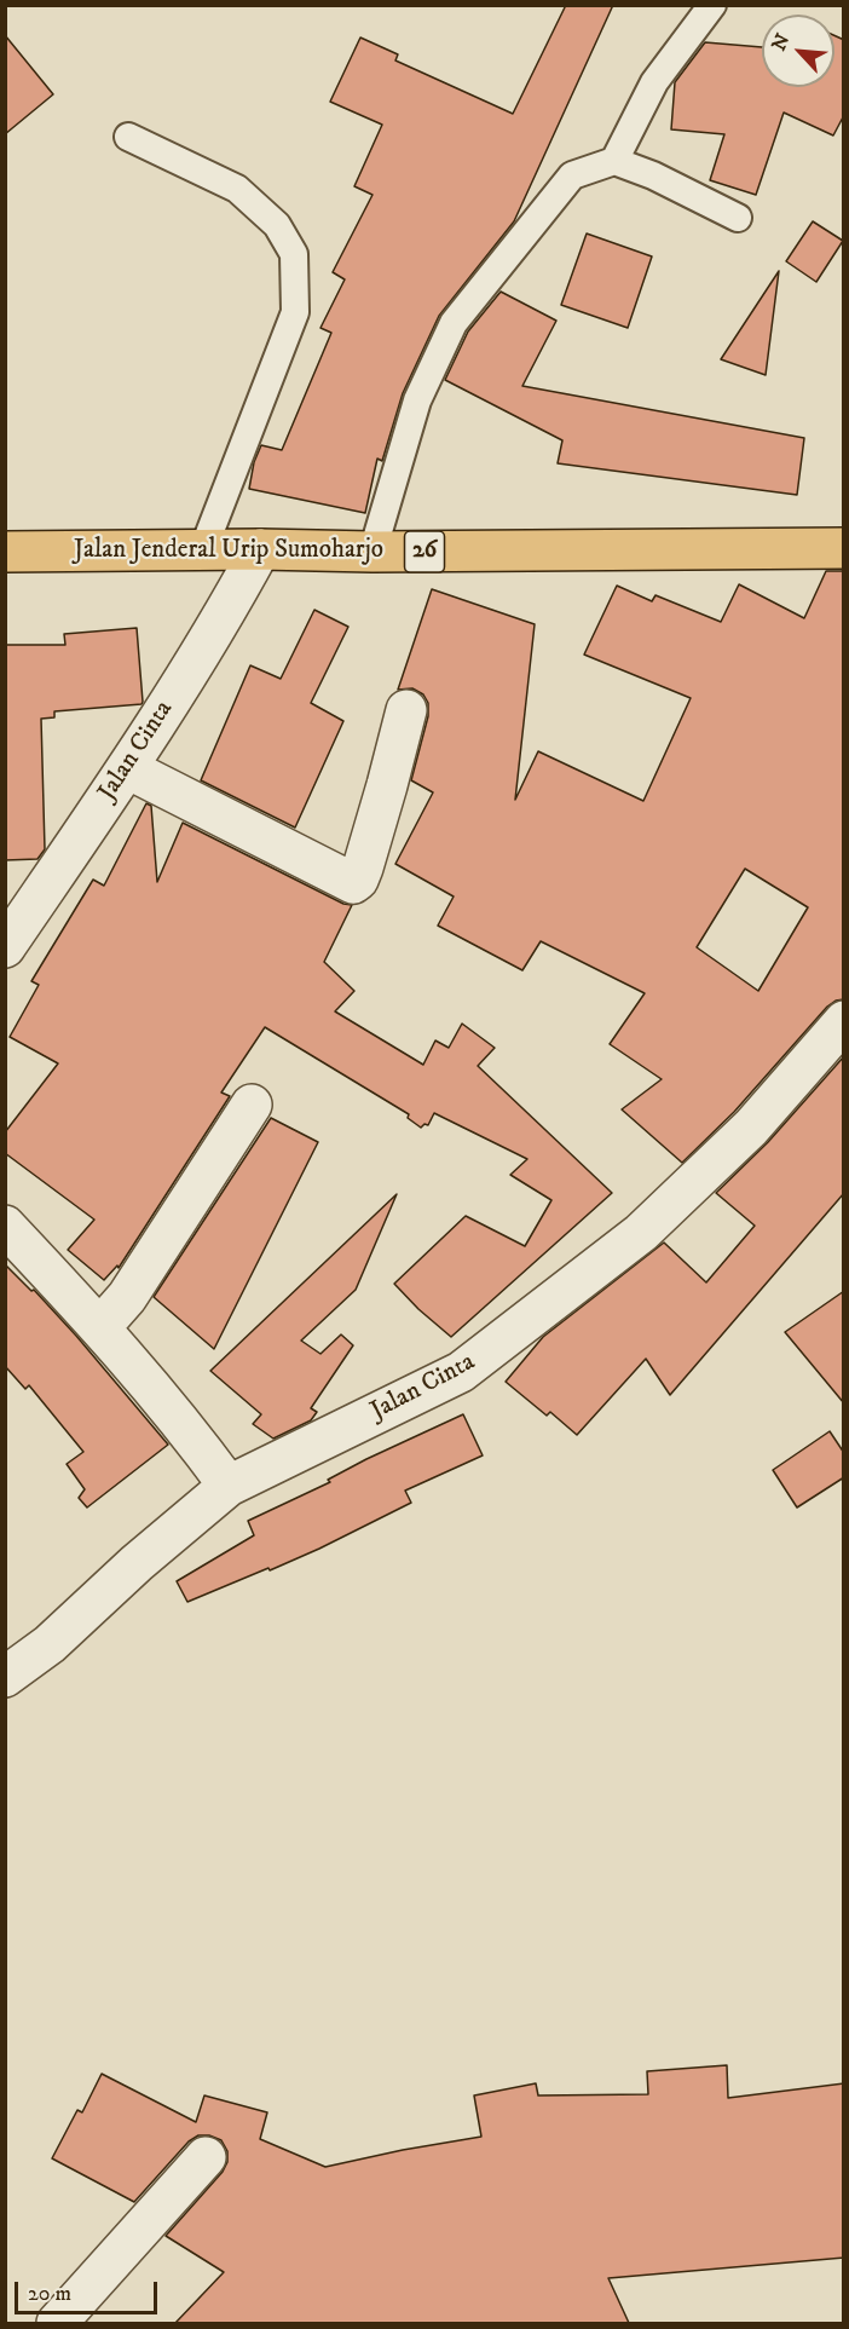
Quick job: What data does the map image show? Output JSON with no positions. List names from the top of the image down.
{
  "streets": {
    "highway": ["Jalan Jenderal Urip Sumoharjo", "26"],
    "street": ["Jalan Cinta"]
  },
  "crossings": [
    ["Jalan Jenderal Urip Sumoharjo", "Jalan Cinta"]
  ],
  "scale_bar": "20 m",
  "north": "top left"
}
